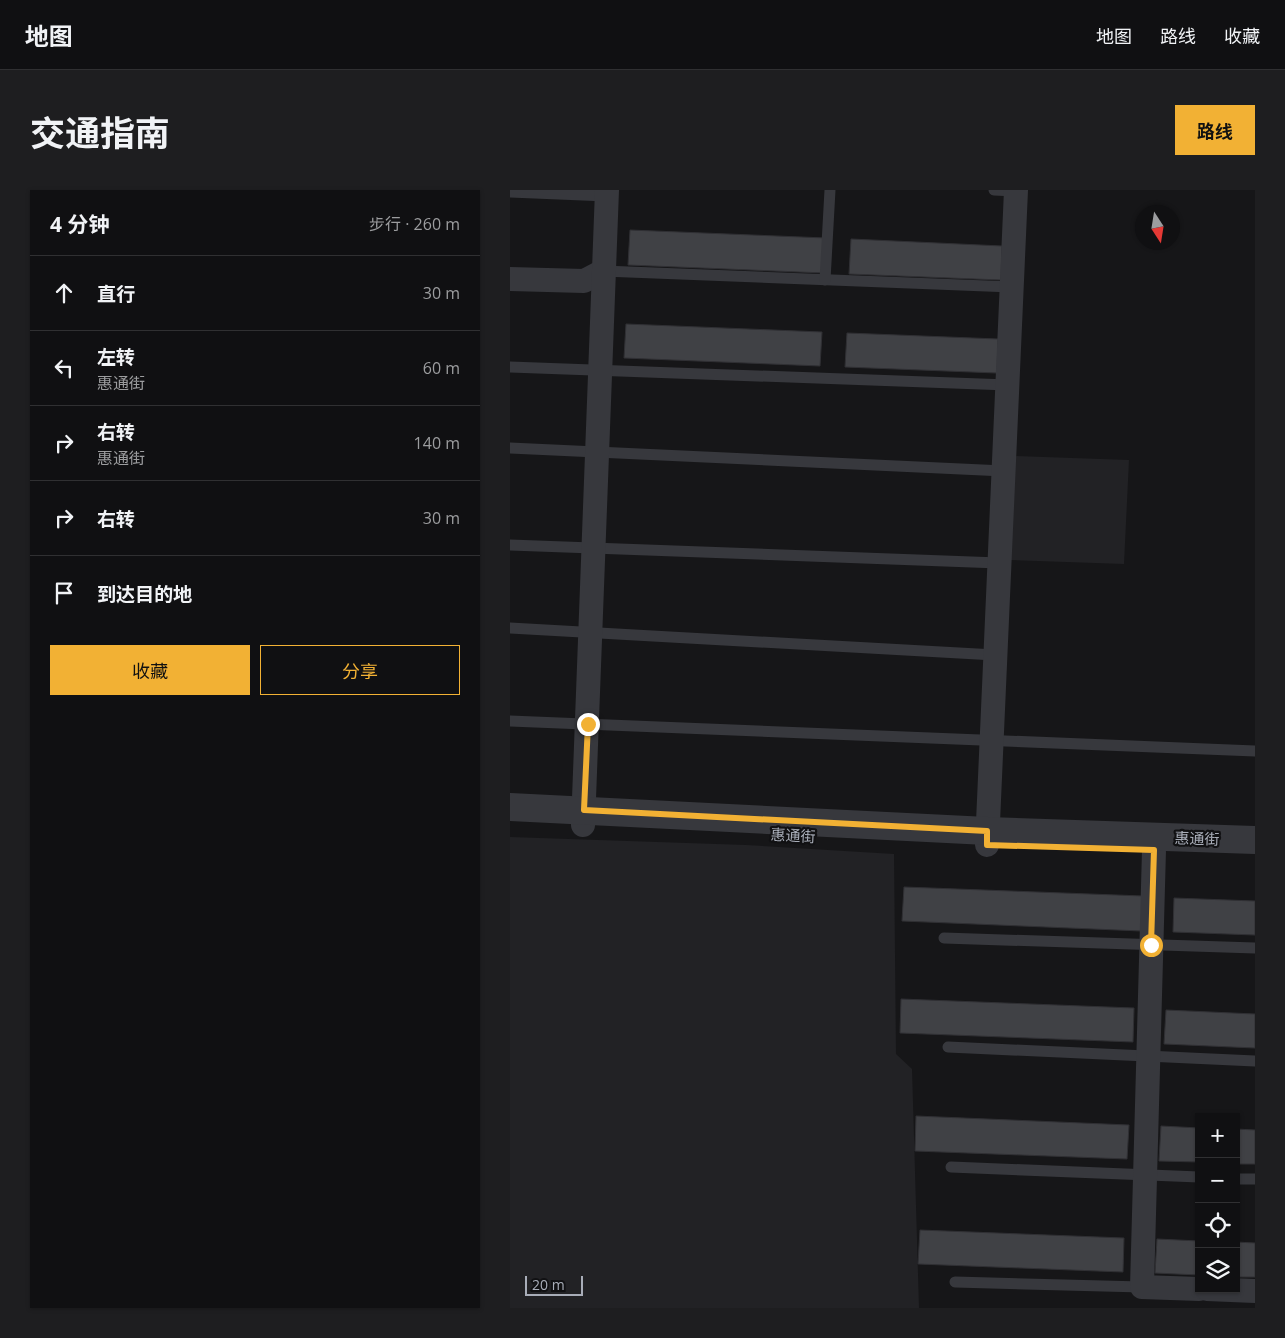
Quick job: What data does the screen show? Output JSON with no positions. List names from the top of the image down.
{
  "streets": {
    "street": ["惠通街"]
  },
  "scale_bar": "20 m",
  "north": "bottom",
  "page": {
    "header": "地图",
    "nav": ["地图", "路线", "收藏"],
    "title": "交通指南",
    "buttons": [
      "路线",
      ["收藏", "分享"]
    ],
    "heading": ["4 分钟", "步行 · 260 m"],
    "list": [
      ["直行", "30 m"],
      ["左转", "惠通街", "60 m"],
      ["右转", "惠通街", "140 m"],
      ["右转", "30 m"],
      "到达目的地"
    ],
    "map_buttons": ["+", "−"],
    "scale": "20 m"
  }
}
